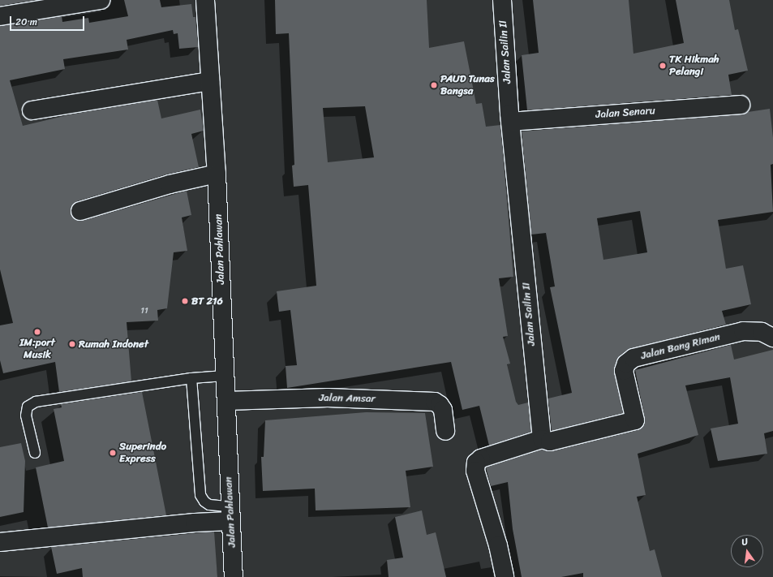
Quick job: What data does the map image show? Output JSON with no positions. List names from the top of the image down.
{
  "streets": {
    "street": [
      "Jalan Sailin II",
      "Jalan Senaru",
      "Jalan Pahlawan",
      "Jalan Bang Riman",
      "Jalan Amsar"
    ]
  },
  "crossings": [
    ["Jalan Sailin II", "Jalan Senaru"],
    ["Jalan Sailin II", "Jalan Bang Riman"],
    ["Jalan Pahlawan", "Jalan Amsar"]
  ],
  "places": [
    "TK Hikmah Pelangi",
    "PAUD Tunas Bangsa",
    "BT 216",
    "IM:port Musik",
    "Rumah Indonet",
    "Superindo Express"
  ],
  "house_numbers": ["11"],
  "scale_bar": "20 m",
  "north": "top"
}
